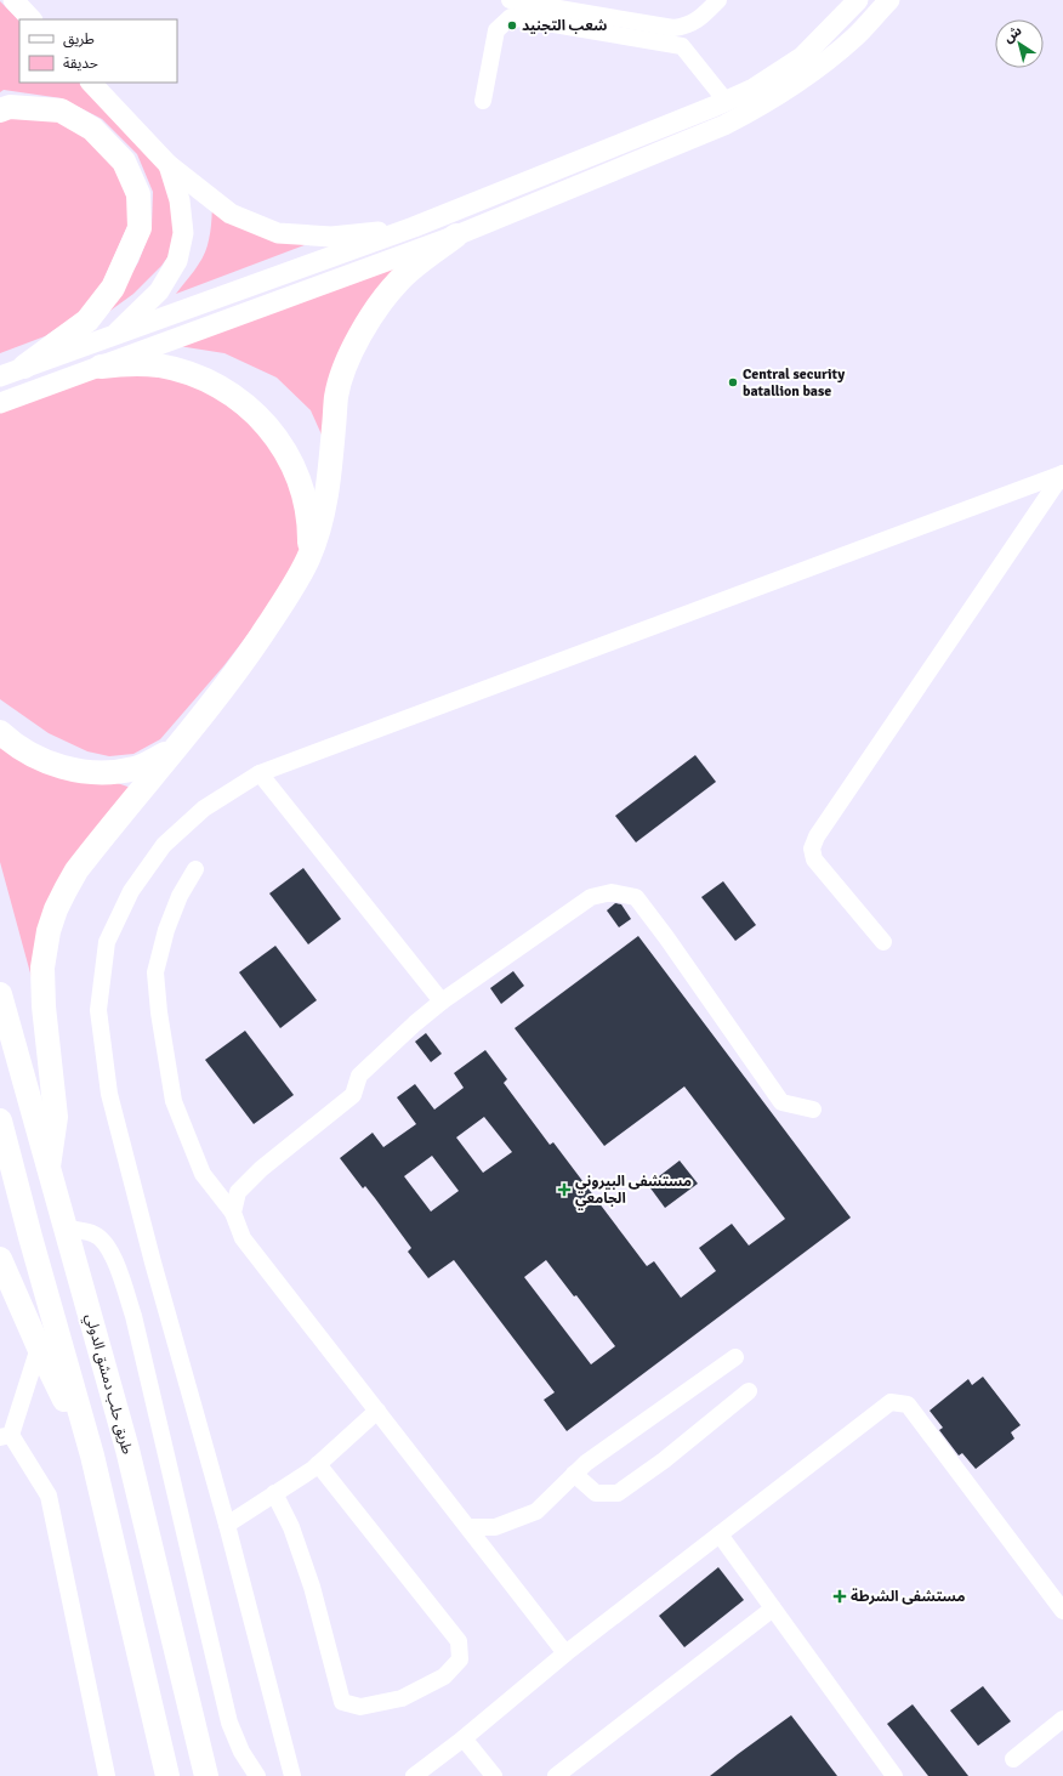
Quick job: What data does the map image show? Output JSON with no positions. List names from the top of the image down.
{
  "streets": {
    "highway": ["طريق حلب دمشق الدولي"]
  },
  "places": {
    "other": ["شعب التجنيد", "Central security batallion base"],
    "health": ["مستشفى البيروني الجامعي", "مستشفى الشرطة"]
  },
  "legend": ["طريق", "حديقة"],
  "north": "top left"
}
